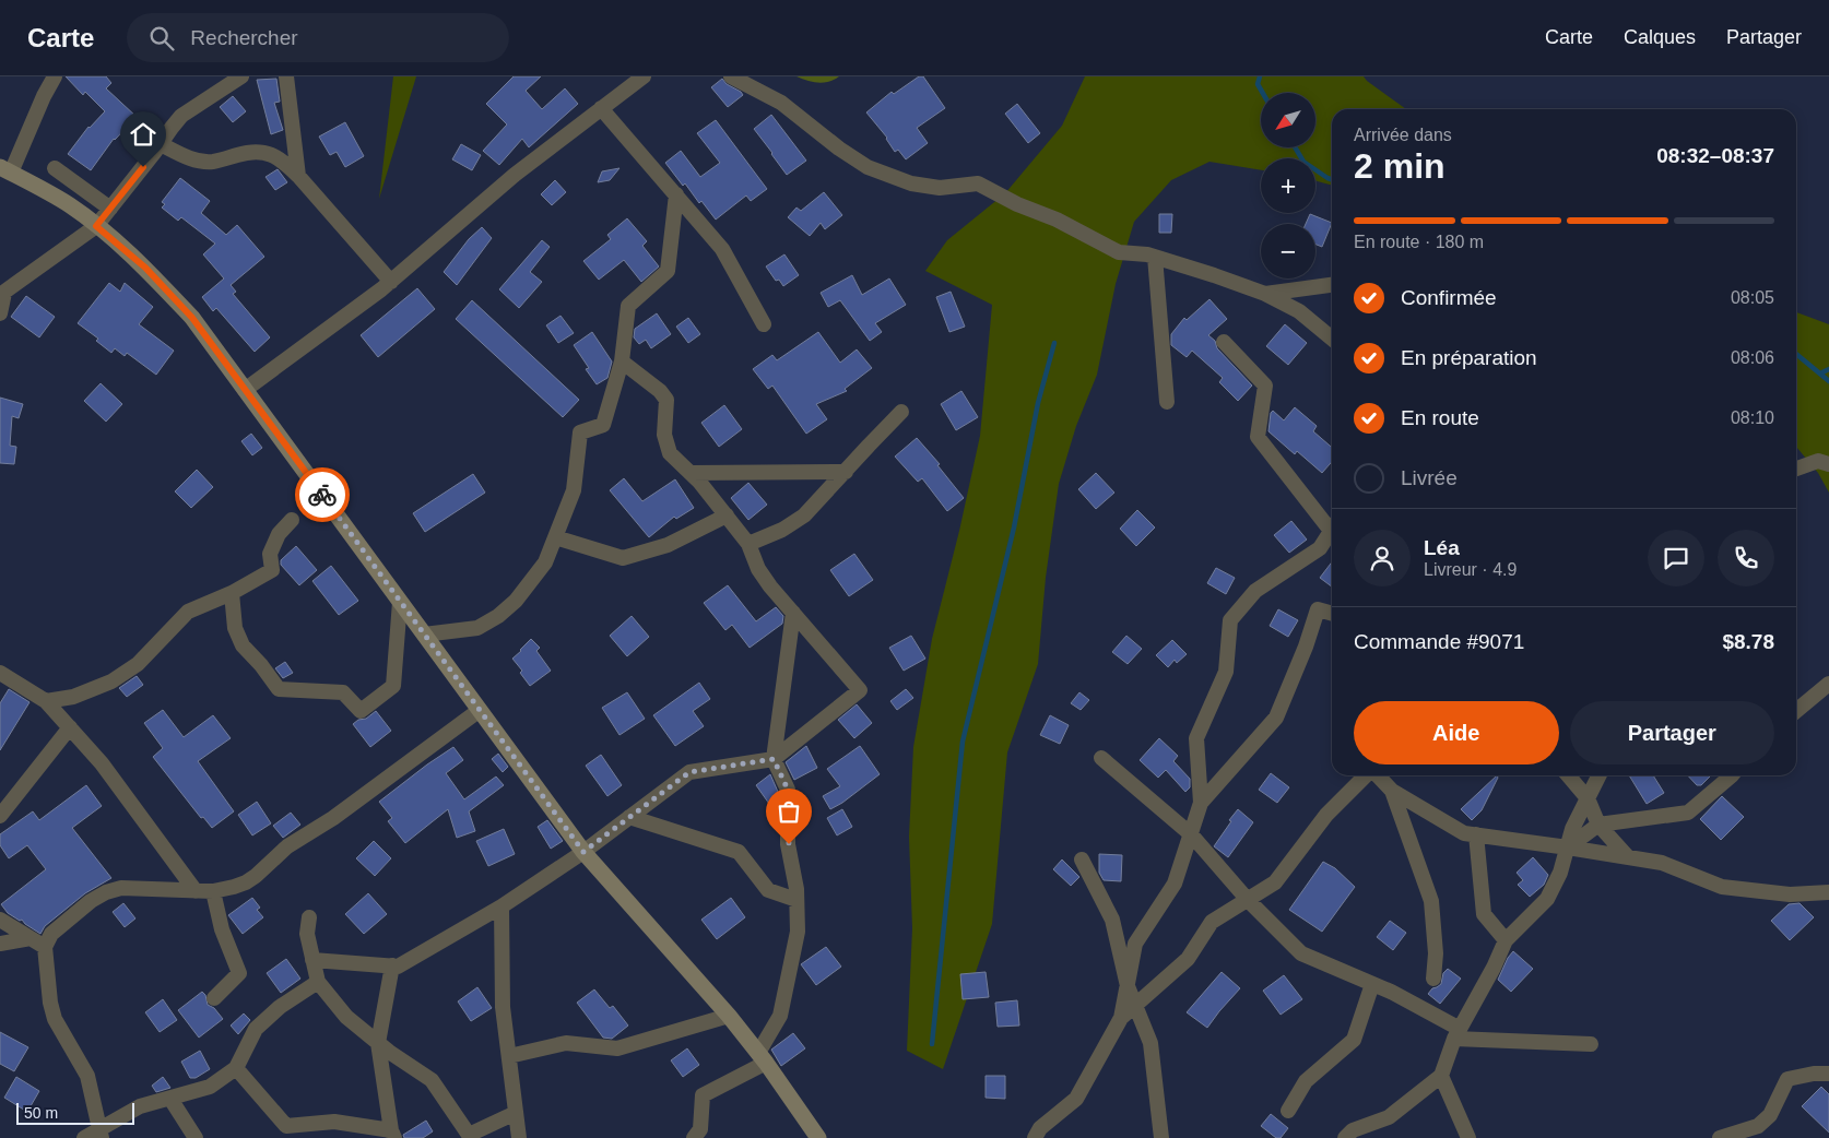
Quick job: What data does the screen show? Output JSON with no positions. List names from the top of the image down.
{
  "scale_bar": "50 m",
  "north": "bottom left",
  "page": {
    "header": "Carte",
    "search": "Rechercher",
    "nav": ["Carte", "Calques", "Partager"],
    "map_buttons": ["+", "−"],
    "heading": ["2 min", "Arrivée dans", "08:32–08:37"],
    "panel": [
      "Léa",
      "Livreur · 4.9",
      "Commande #9071",
      "$8.78"
    ],
    "bar": "En route · 180 m",
    "list": [
      ["Confirmée", "08:05"],
      ["En préparation", "08:06"],
      ["En route", "08:10"],
      "Livrée"
    ],
    "buttons": ["Aide", "Partager"],
    "scale": "50 m"
  }
}
